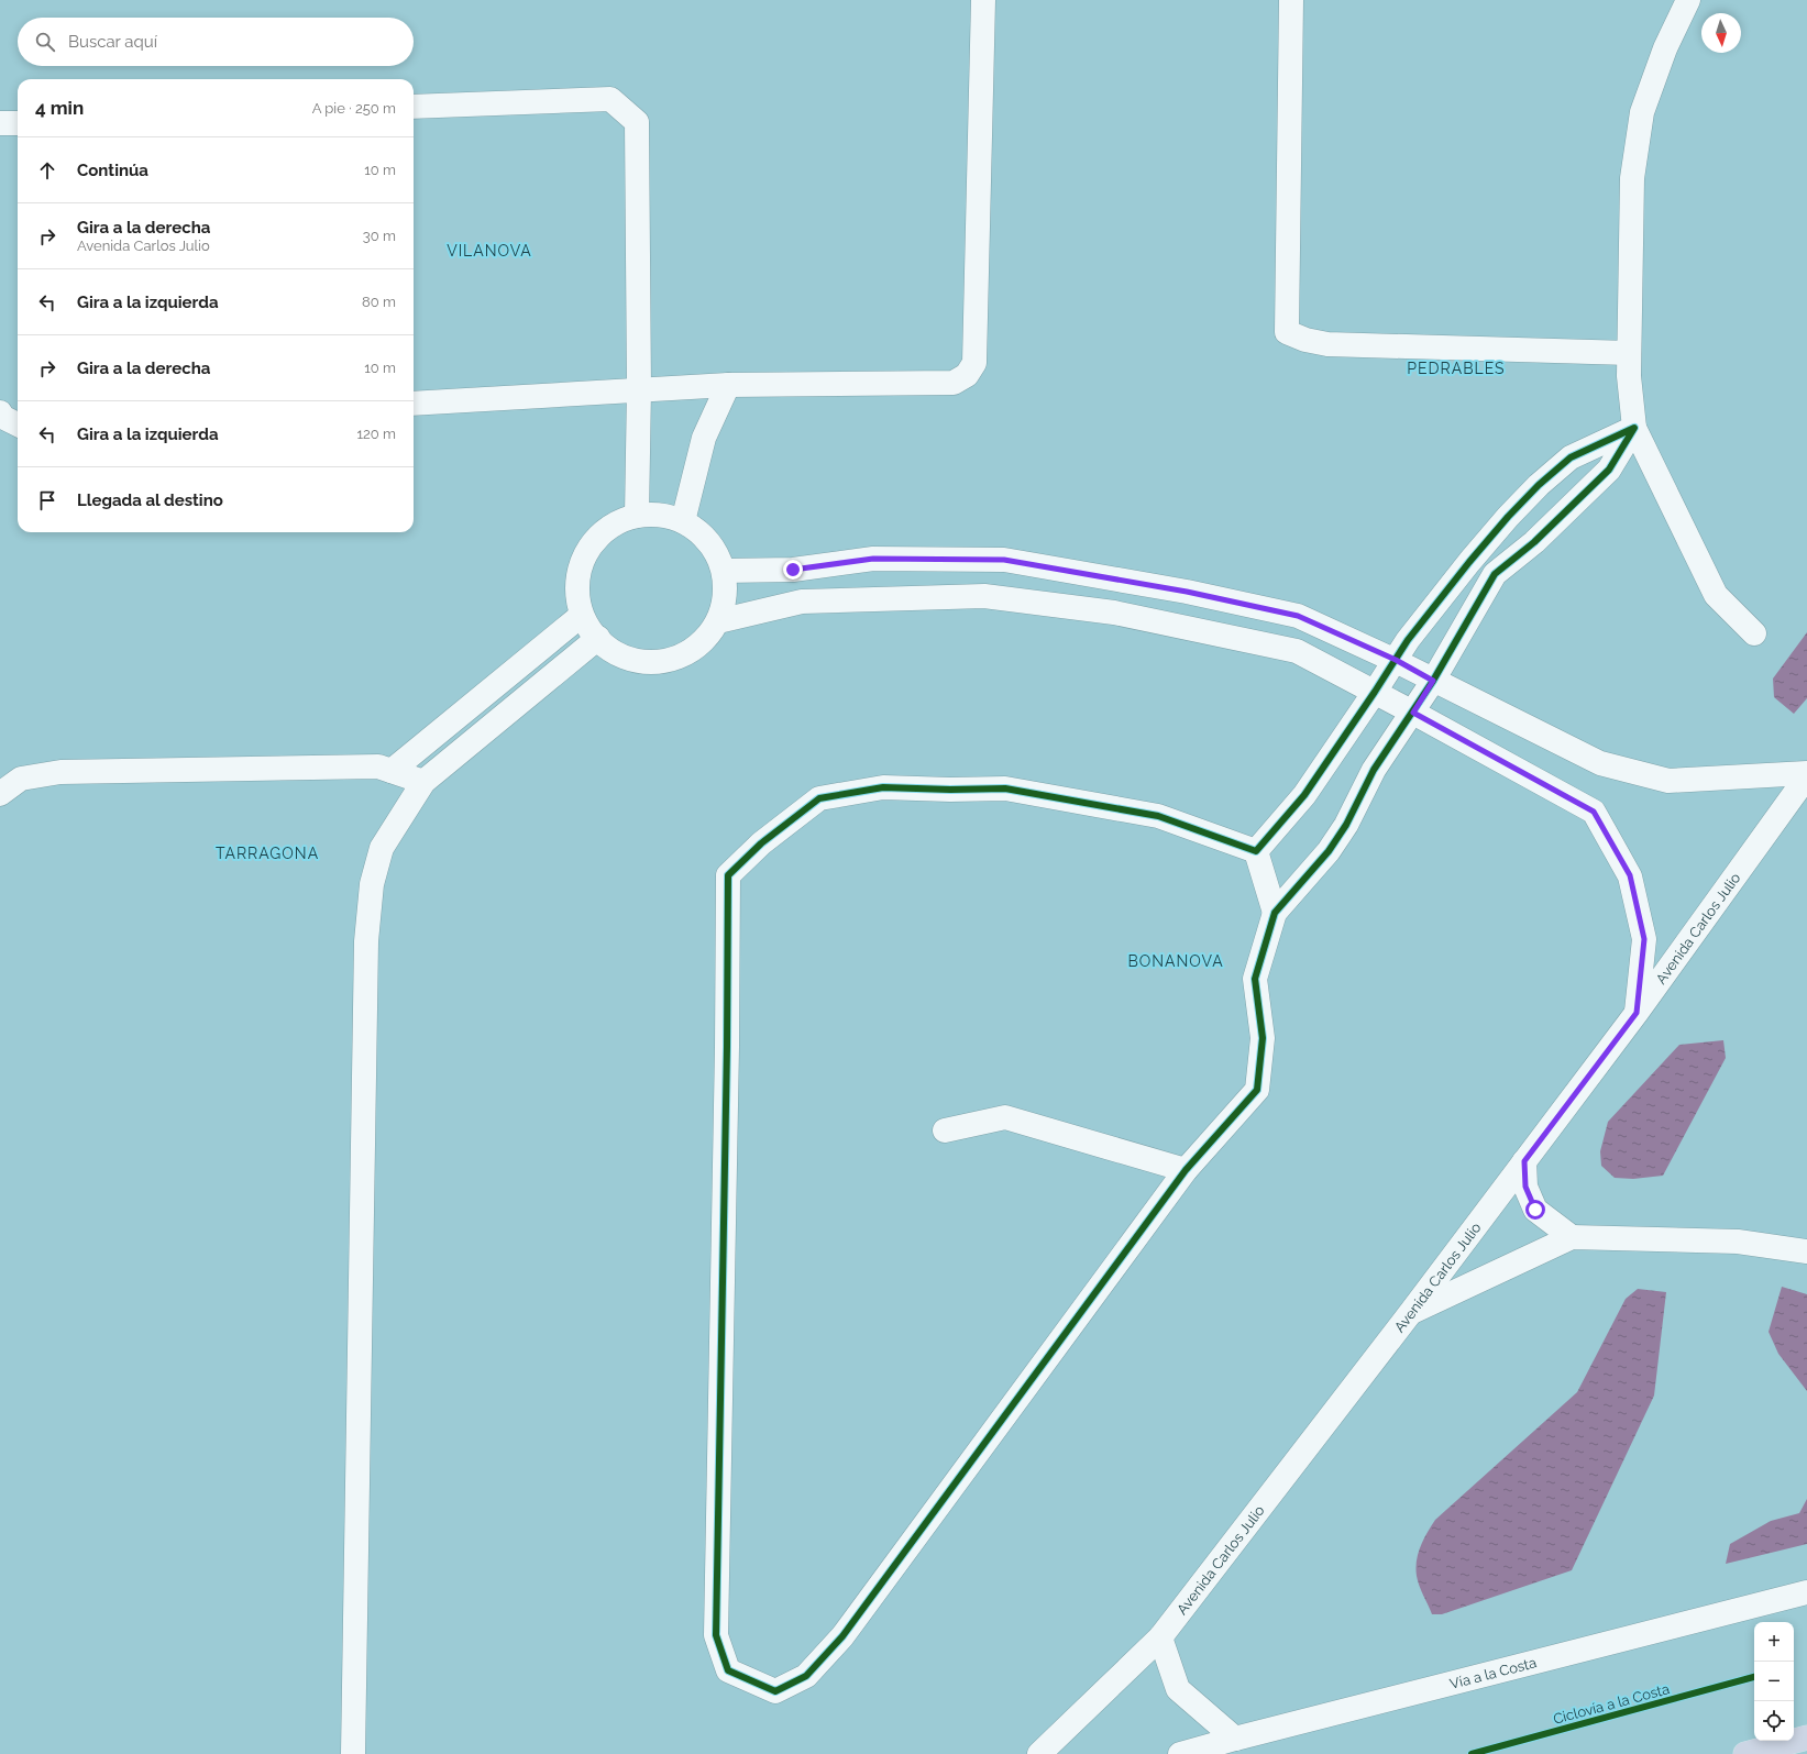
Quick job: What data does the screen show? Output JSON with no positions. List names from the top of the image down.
{
  "streets": {
    "street": ["Avenida Carlos Julio", "Vía a la Costa"],
    "cycle path": ["Ciclovía a la Costa"]
  },
  "districts": [
    "VILANOVA",
    "PEDRABLES",
    "TARRAGONA",
    "BONANOVA"
  ],
  "north": "bottom",
  "page": {
    "search": "Buscar aquí",
    "heading": ["4 min", "A pie · 250 m"],
    "list": [
      ["Continúa", "10 m"],
      ["Gira a la derecha", "Avenida Carlos Julio", "30 m"],
      ["Gira a la izquierda", "80 m"],
      ["Gira a la derecha", "10 m"],
      ["Gira a la izquierda", "120 m"],
      "Llegada al destino"
    ],
    "map_buttons": ["+", "−"]
  }
}
